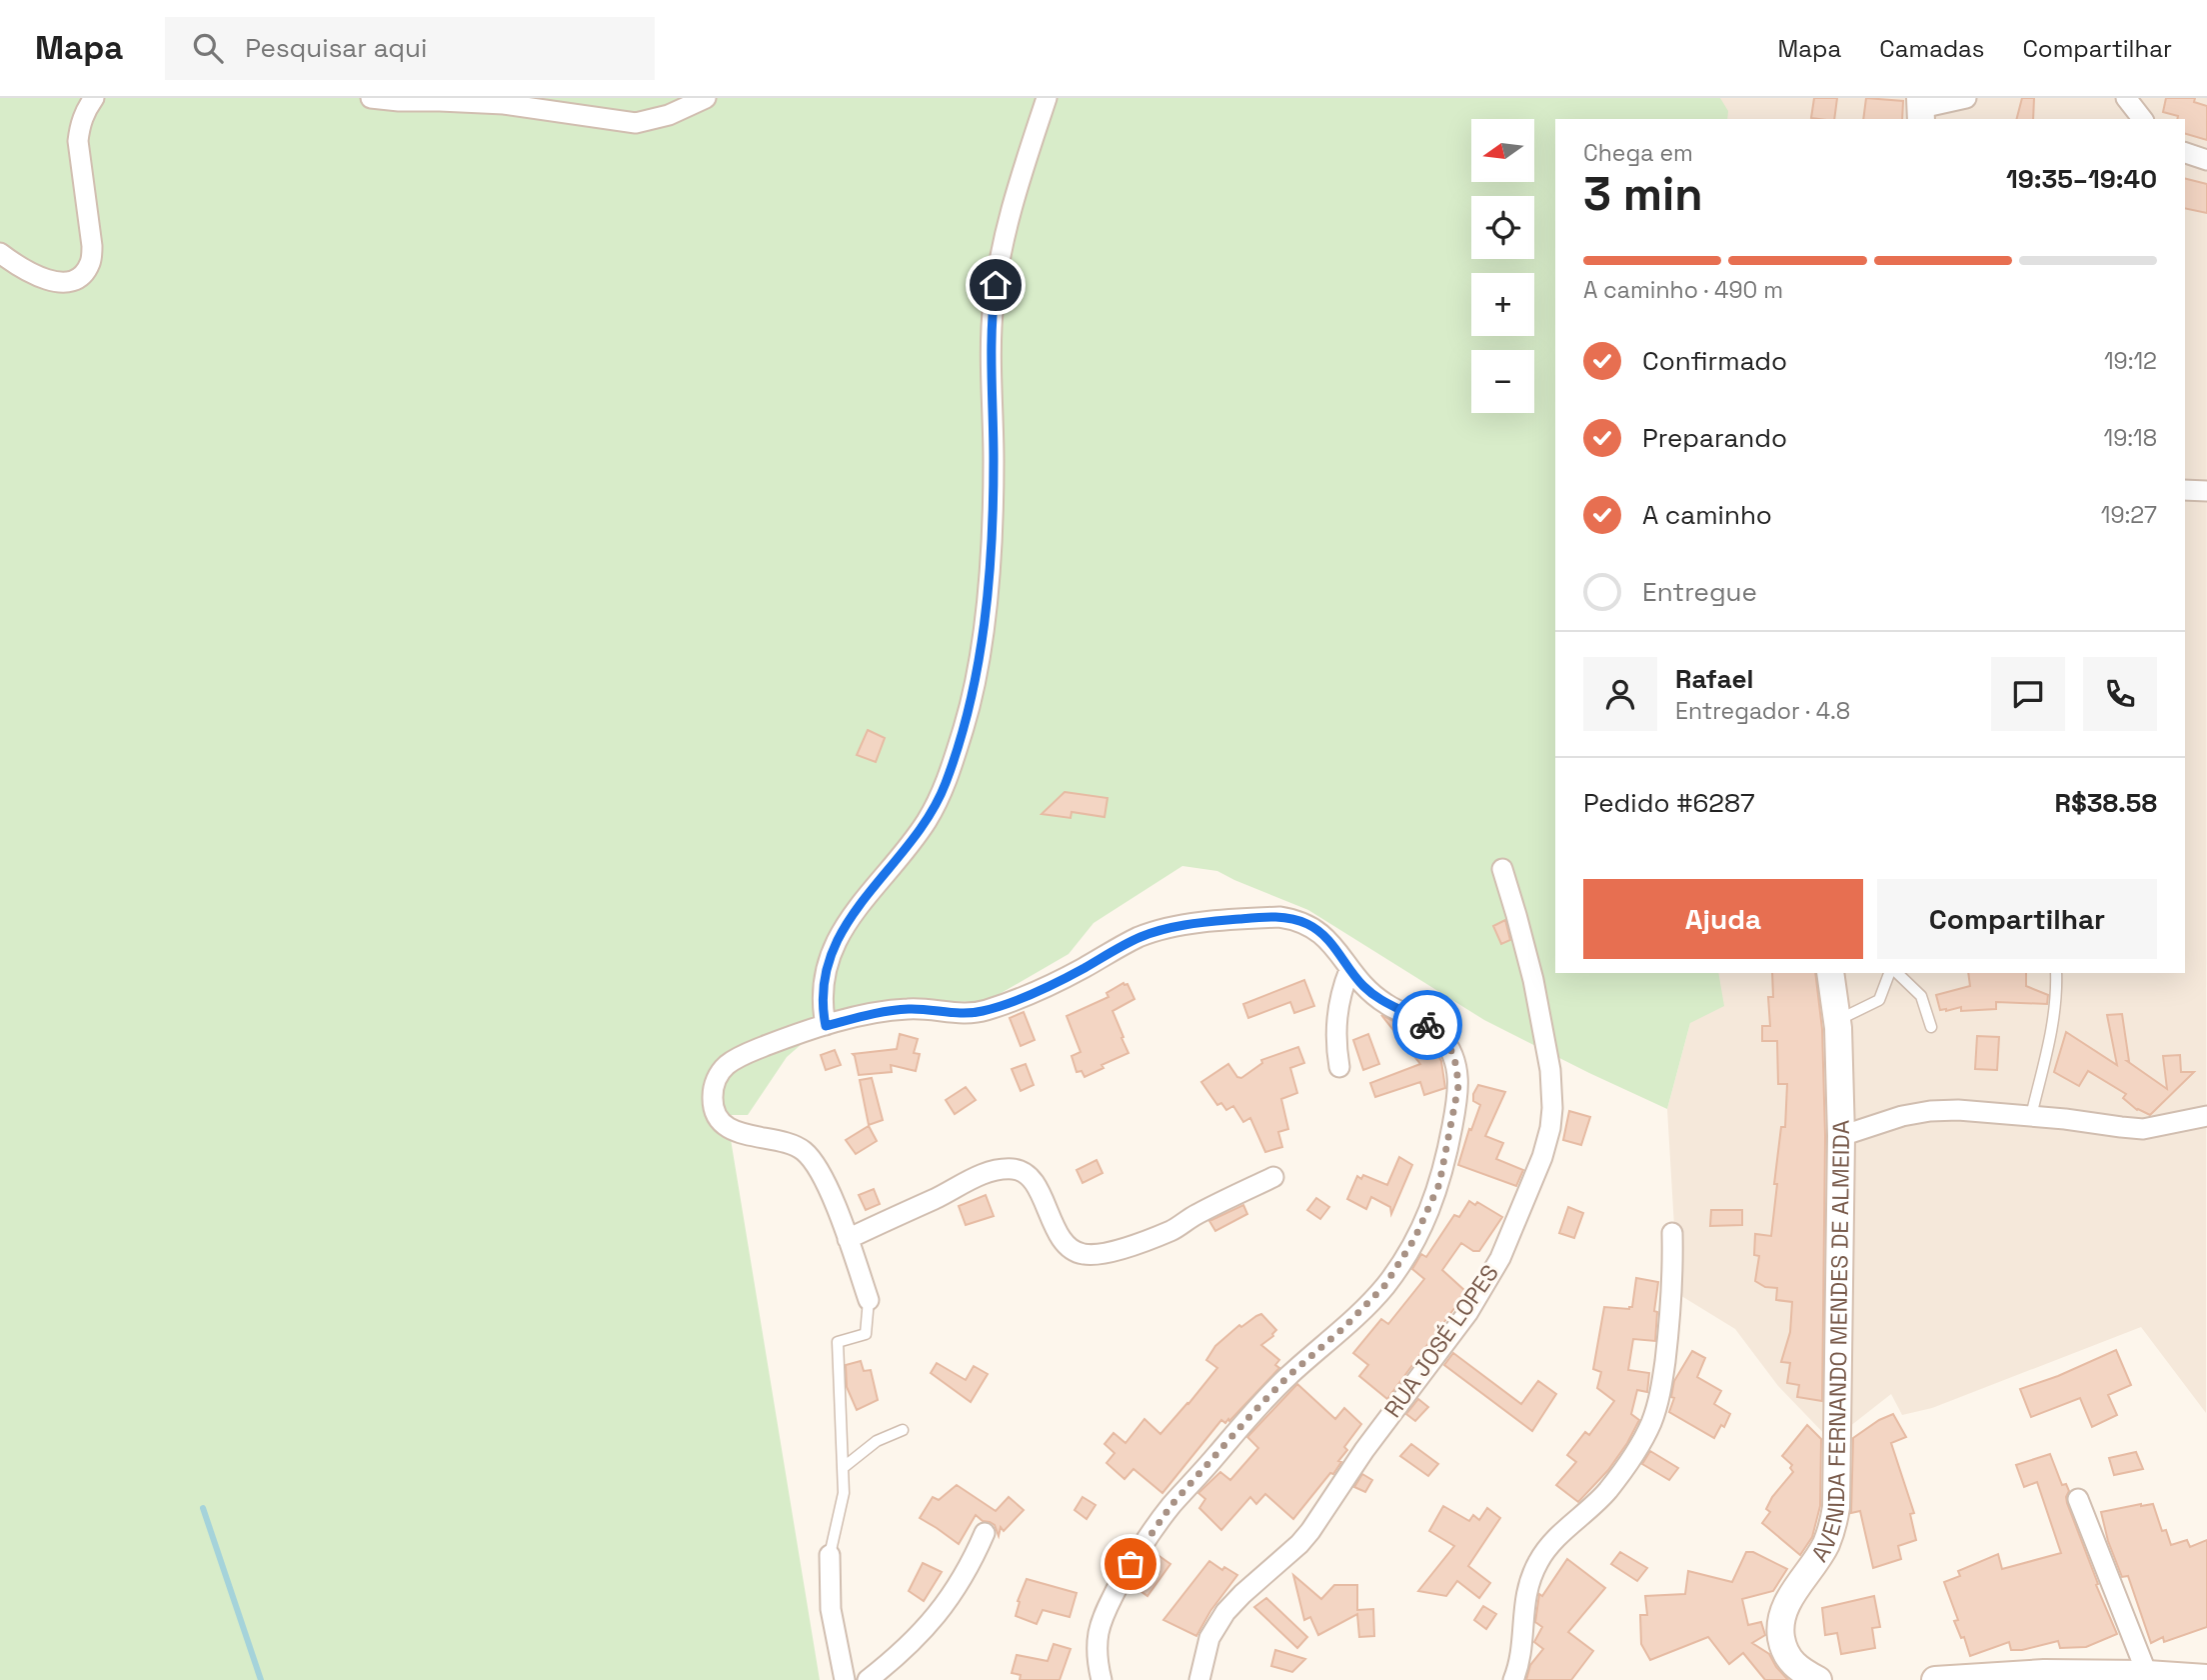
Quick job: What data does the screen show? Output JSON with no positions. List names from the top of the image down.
{
  "streets": {
    "street": ["AVENIDA FERNANDO MENDES DE ALMEIDA", "RUA JOSÉ LOPES"]
  },
  "north": "left",
  "page": {
    "header": "Mapa",
    "search": "Pesquisar aqui",
    "nav": ["Mapa", "Camadas", "Compartilhar"],
    "map_buttons": ["+", "−"],
    "heading": ["3 min", "Chega em", "19:35–19:40"],
    "panel": [
      "Rafael",
      "Entregador · 4.8",
      "Pedido #6287",
      "R$38.58"
    ],
    "bar": "A caminho · 490 m",
    "list": [
      ["Confirmado", "19:12"],
      ["Preparando", "19:18"],
      ["A caminho", "19:27"],
      "Entregue"
    ],
    "buttons": ["Ajuda", "Compartilhar"]
  }
}
